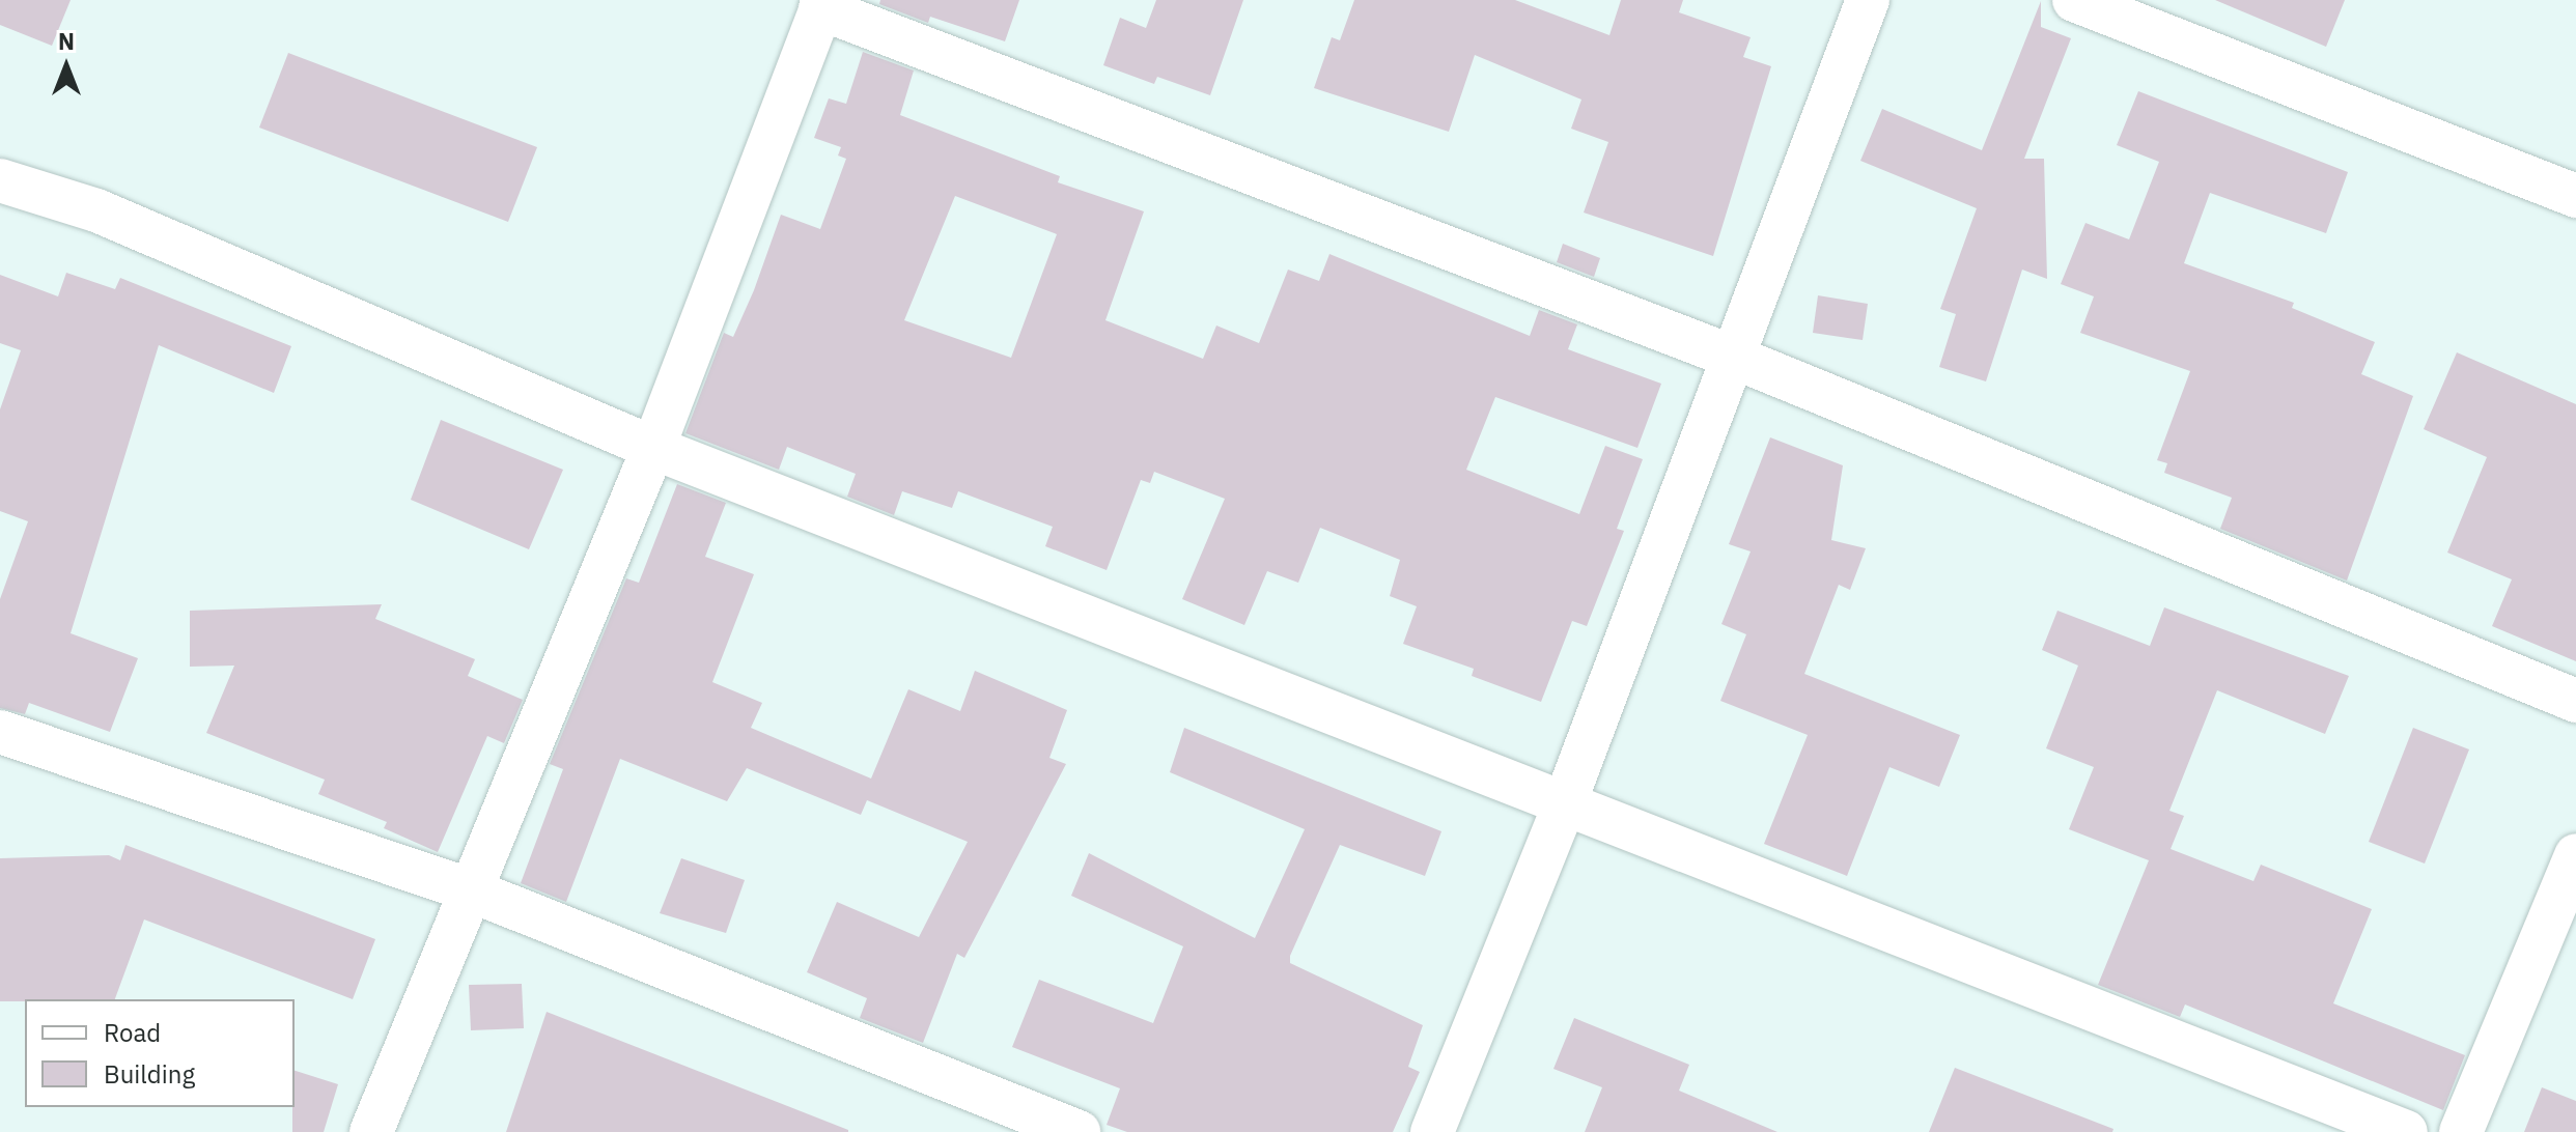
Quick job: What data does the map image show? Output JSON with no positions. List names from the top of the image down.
{
  "legend": ["Road", "Building"],
  "north": "top"
}
